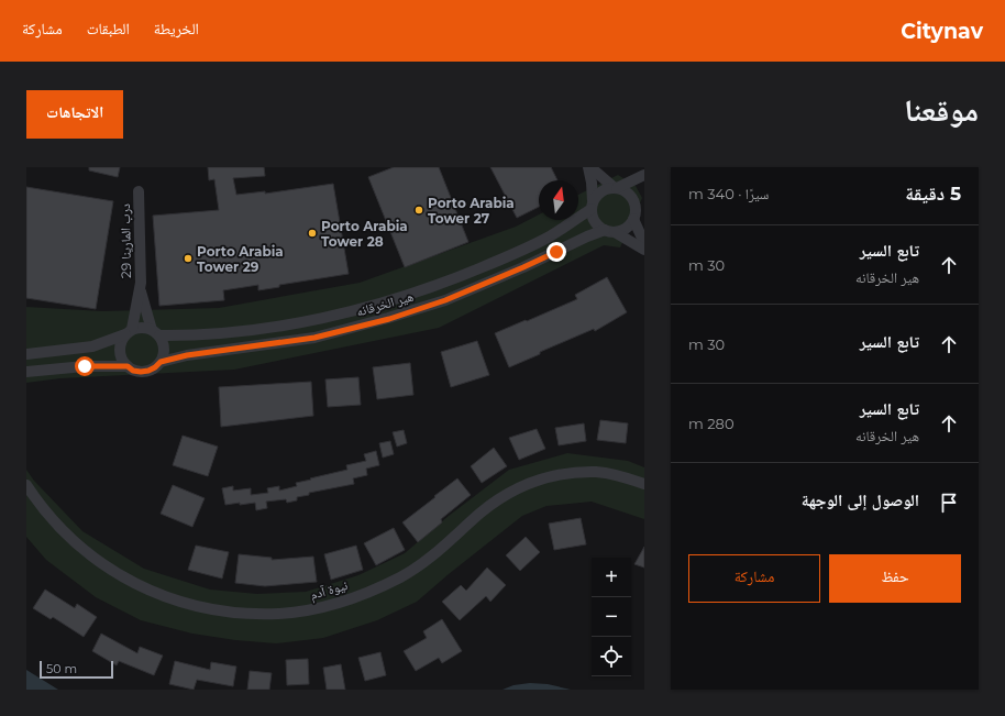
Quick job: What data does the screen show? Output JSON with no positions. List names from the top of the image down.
{
  "streets": {
    "street": ["درب المارينا 29", "هير الخرقانه", "نيوة آدم"]
  },
  "crossings": [
    ["درب المارينا 29", "هير الخرقانه"]
  ],
  "places": ["Porto Arabia Tower 27", "Porto Arabia Tower 28", "Porto Arabia Tower 29"],
  "scale_bar": "50 m",
  "north": "top",
  "page": {
    "header": "Citynav",
    "nav": ["الخريطة", "الطبقات", "مشاركة"],
    "title": "موقعنا",
    "buttons": [
      "الاتجاهات",
      ["حفظ", "مشاركة"]
    ],
    "heading": ["5 دقيقة", "سيرًا · 340 m"],
    "list": [
      ["تابع السير", "هير الخرقانه", "30 m"],
      ["تابع السير", "30 m"],
      ["تابع السير", "هير الخرقانه", "280 m"],
      "الوصول إلى الوجهة"
    ],
    "map_buttons": ["+", "−"],
    "scale": "50 m"
  }
}
